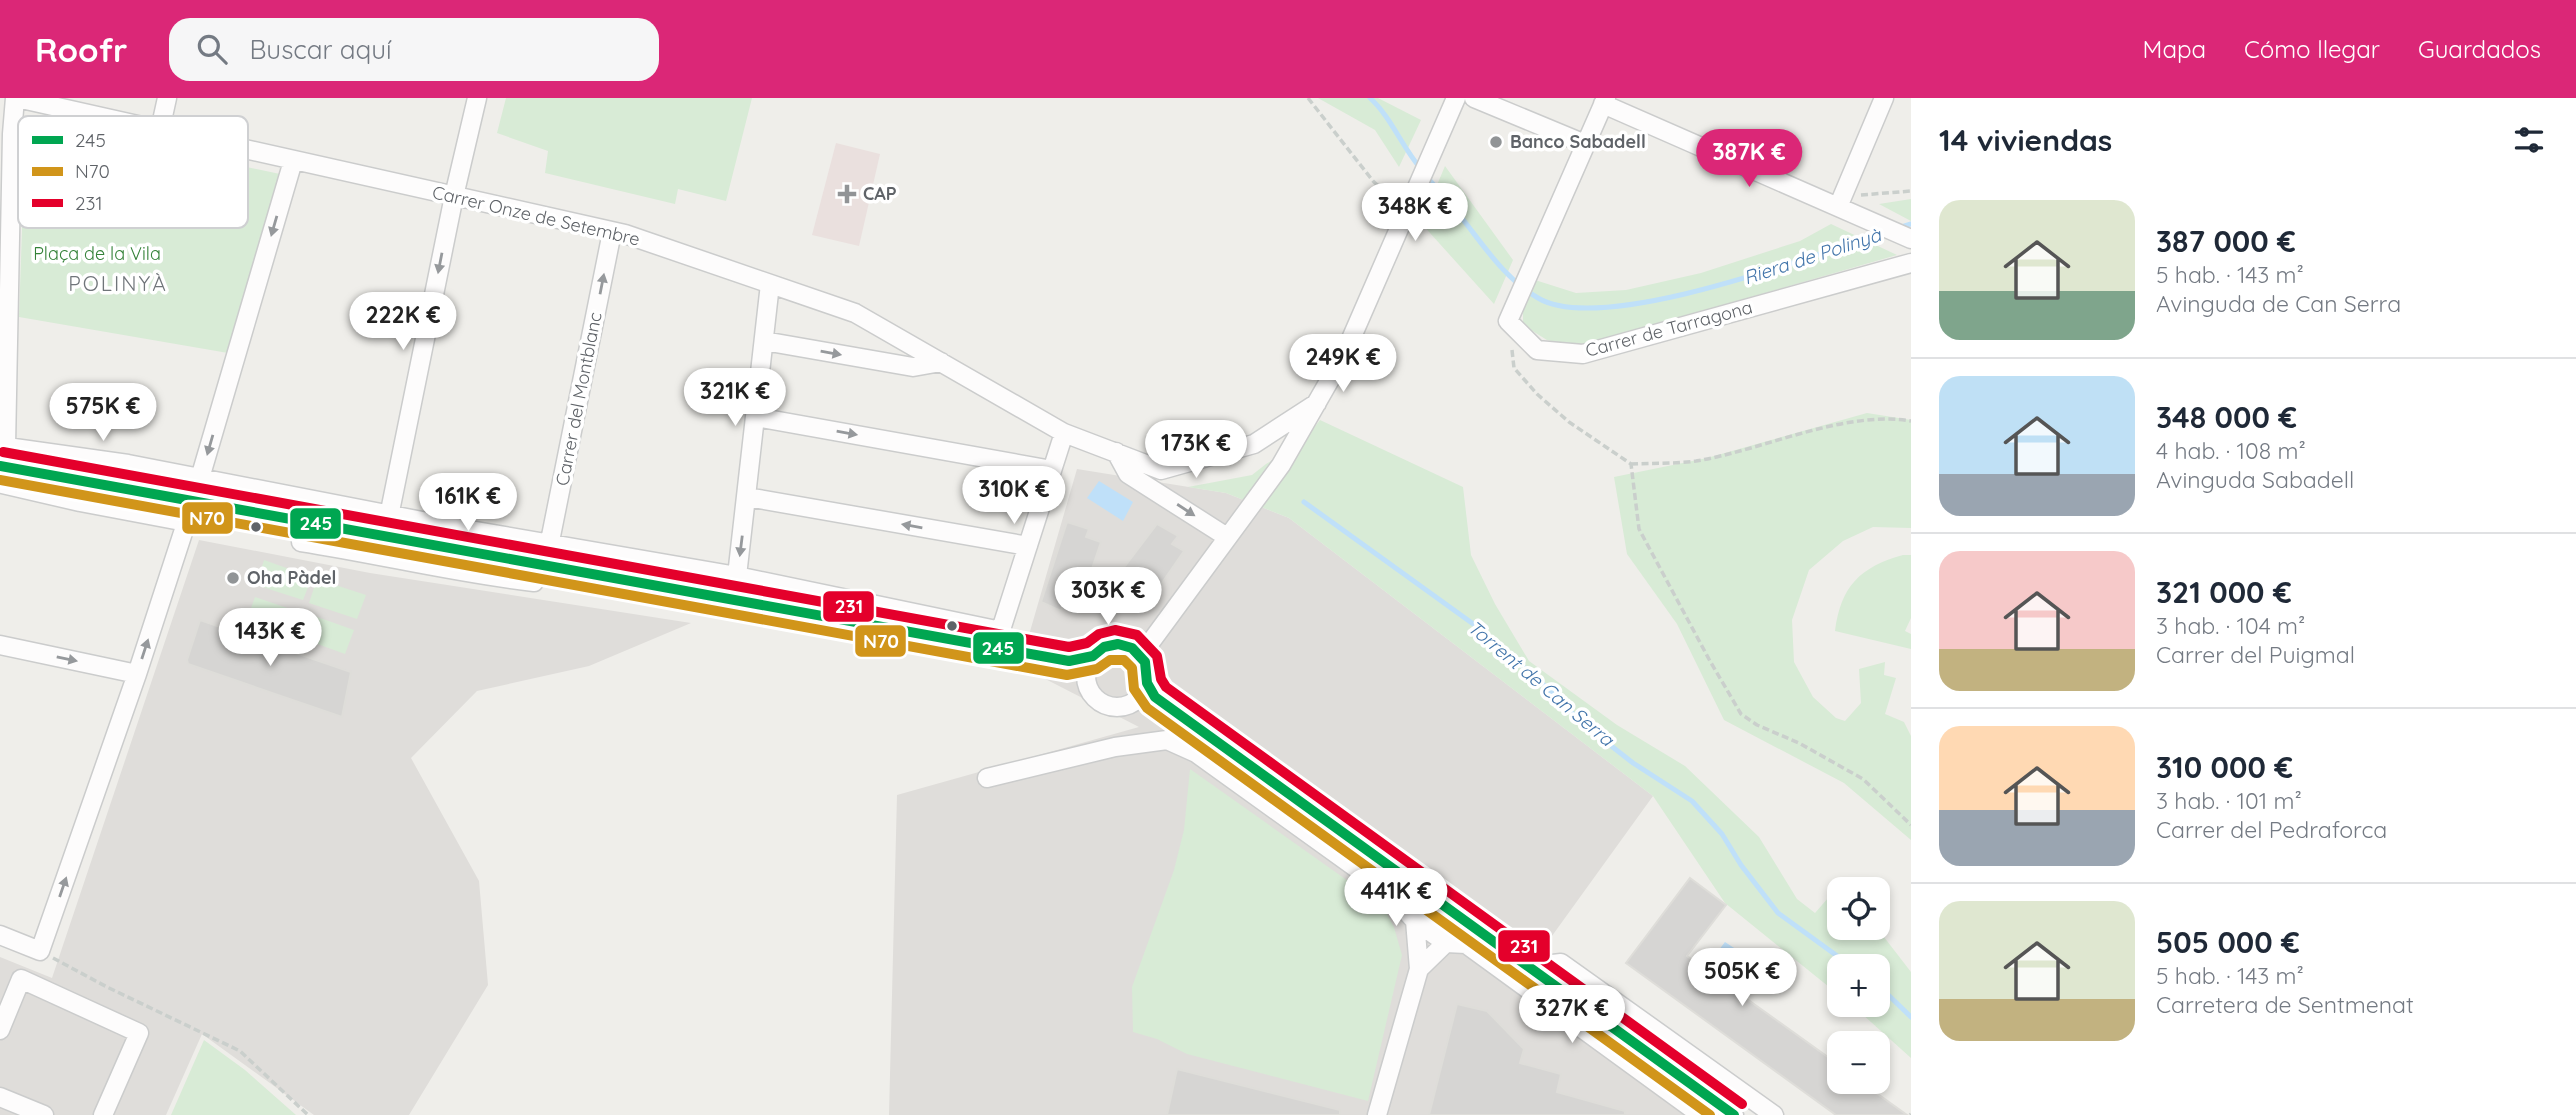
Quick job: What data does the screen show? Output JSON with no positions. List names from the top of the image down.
{
  "streets": {
    "street": ["Carrer Onze de Setembre", "Carrer de Tarragona", "Carrer del Montblanc"]
  },
  "crossings": [
    ["Carrer Onze de Setembre", "Carrer del Montblanc"]
  ],
  "one_way": ["Carrer del Montblanc"],
  "districts": ["POLINYÀ"],
  "water": ["Riera de Polinyà", "Torrent de Can Serra"],
  "parks": ["Plaça de la Vila"],
  "places": {
    "other": ["Banco Sabadell", "Oha Pàdel"],
    "health": ["CAP"]
  },
  "lines": ["transit line 231", "transit line 245", "transit line N70"],
  "legend": ["245", "N70", "231"],
  "page": {
    "header": "Roofr",
    "search": "Buscar aquí",
    "nav": ["Mapa", "Cómo llegar", "Guardados"],
    "heading": "14 viviendas",
    "price": [
      "387K €",
      "348K €",
      "222K €",
      "249K €",
      "321K €",
      "575K €",
      "173K €",
      "310K €",
      "161K €",
      "303K €",
      "143K €",
      "441K €",
      "505K €",
      "327K €"
    ],
    "list": [
      {
        "name": "387 000 €",
        "note": "5 hab. · 143 m² · Avinguda de Can Serra"
      },
      {
        "name": "348 000 €",
        "note": "4 hab. · 108 m² · Avinguda Sabadell"
      },
      {
        "name": "321 000 €",
        "note": "3 hab. · 104 m² · Carrer del Puigmal"
      },
      {
        "name": "310 000 €",
        "note": "3 hab. · 101 m² · Carrer del Pedraforca"
      },
      {
        "name": "505 000 €",
        "note": "5 hab. · 143 m² · Carretera de Sentmenat"
      }
    ],
    "map_buttons": ["+", "−"]
  }
}
